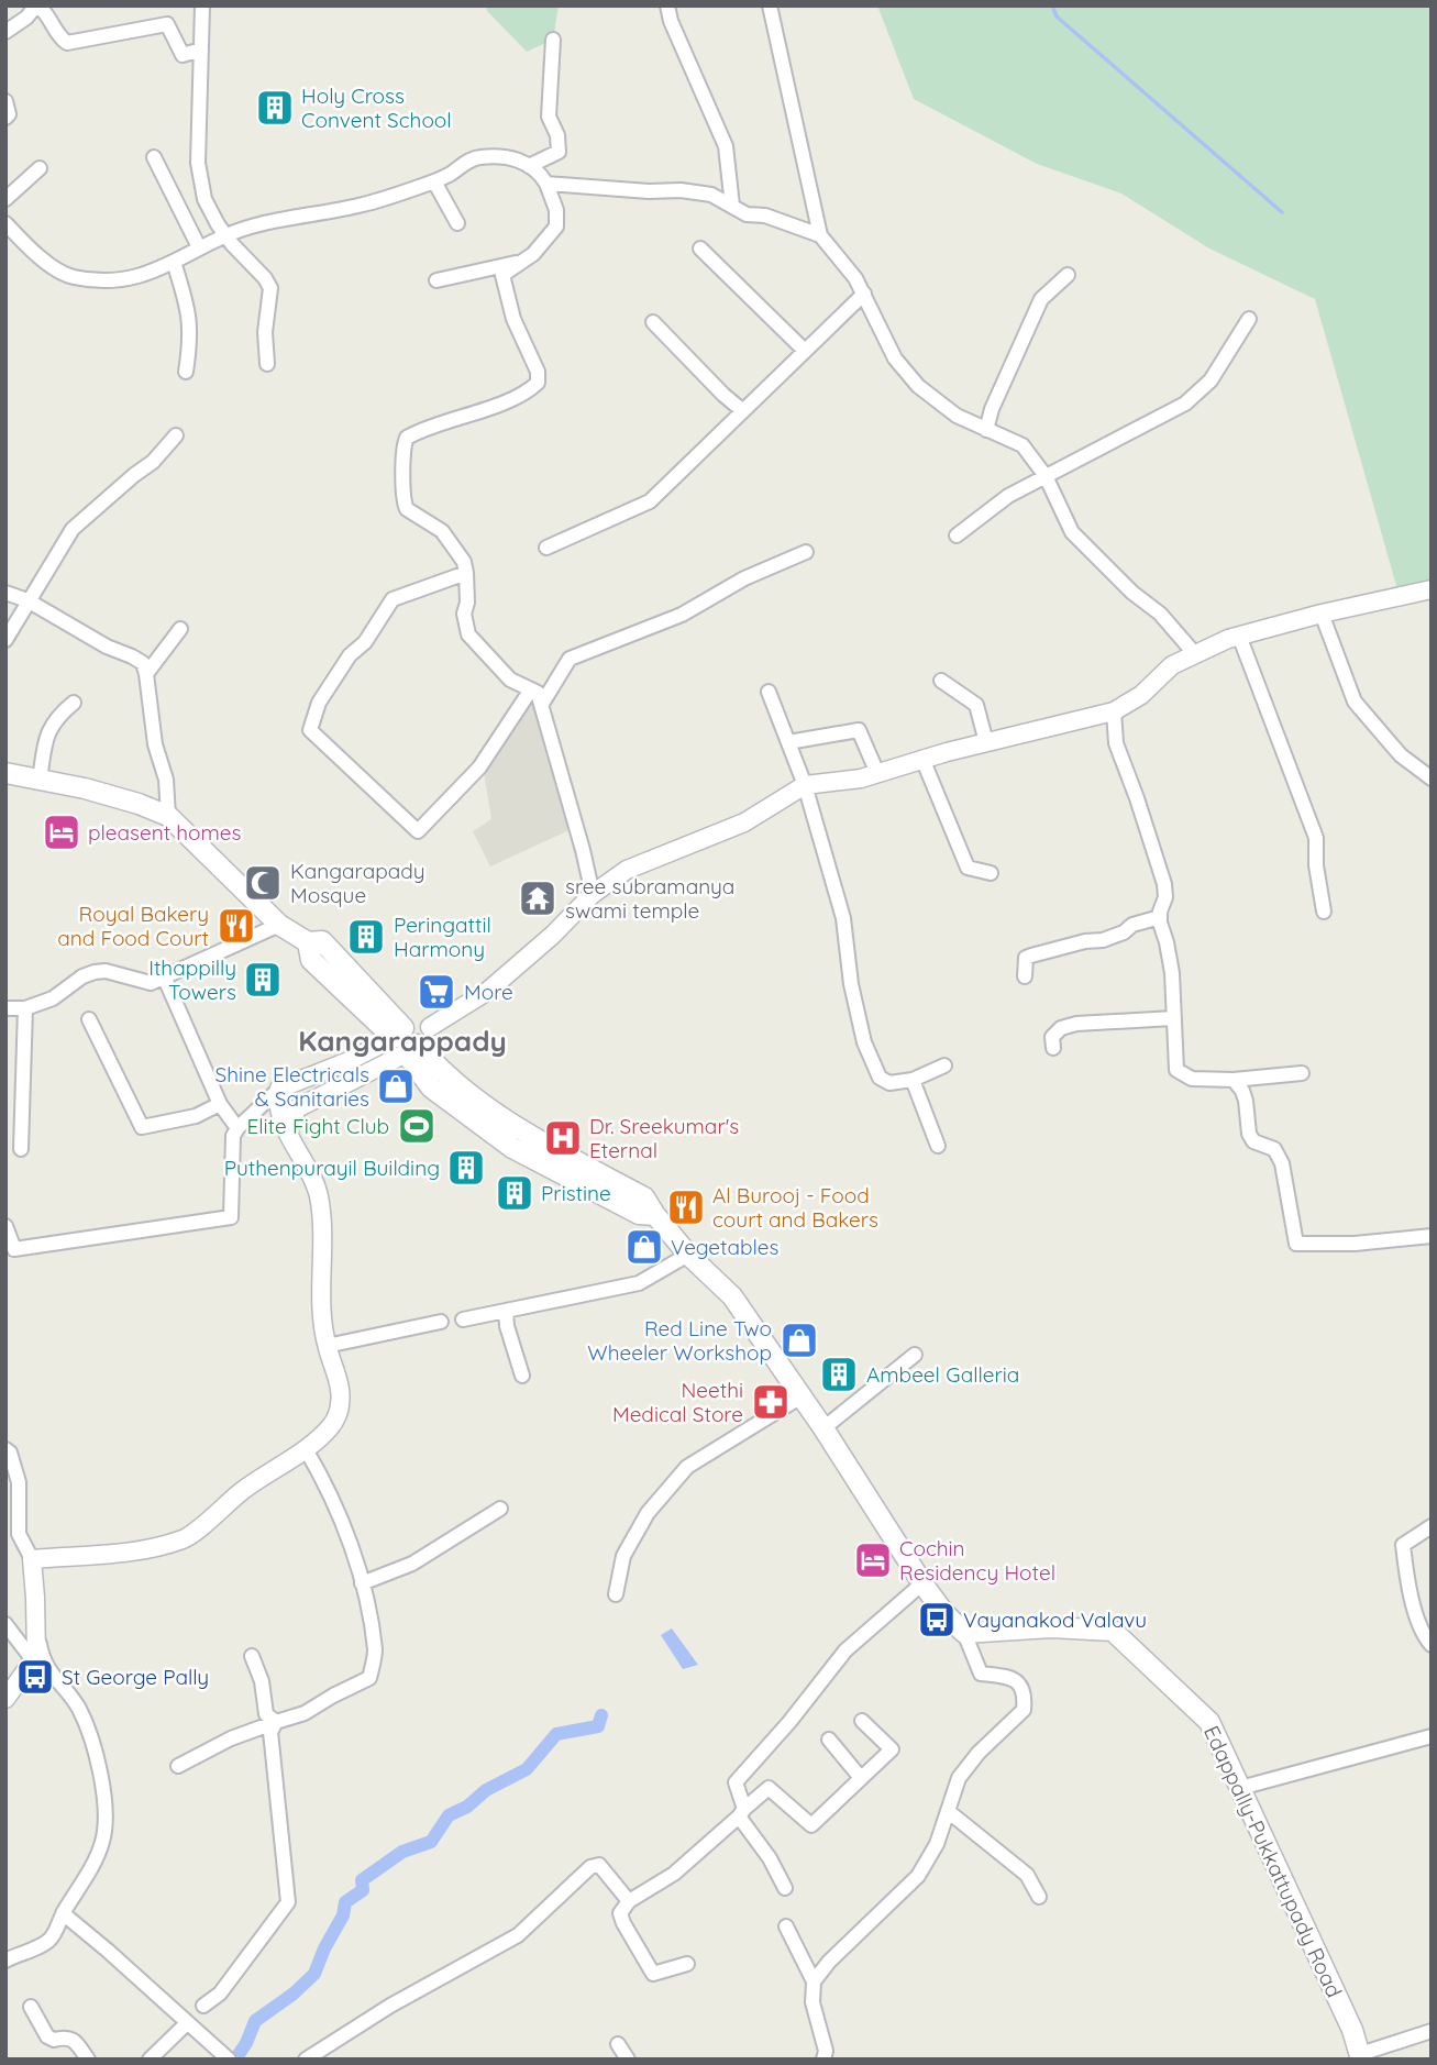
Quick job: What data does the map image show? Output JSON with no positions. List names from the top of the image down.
{
  "streets": {
    "main road": ["Edappally-Pukkattupady Road"]
  },
  "districts": ["Kangarappady"],
  "places": {
    "building": [
      "Holy Cross Convent School",
      "Peringattil Harmony",
      "Ithappilly Towers",
      "Puthenpurayil Building",
      "Pristine",
      "Ambeel Galleria"
    ],
    "hotel": ["pleasent homes", "Cochin Residency Hotel"],
    "mosque": ["Kangarapady Mosque"],
    "temple": ["sree subramanya swami temple"],
    "restaurant": ["Royal Bakery and Food Court", "Al Burooj - Food court and Bakers"],
    "supermarket": ["More"],
    "shop": ["Shine Electricals & Sanitaries", "Vegetables", "Red Line Two Wheeler Workshop"],
    "sports": ["Elite Fight Club"],
    "hospital": ["Dr. Sreekumar's Eternal"],
    "pharmacy": ["Neethi Medical Store"],
    "bus stop": ["Vayanakod Valavu", "St George Pally"]
  }
}
